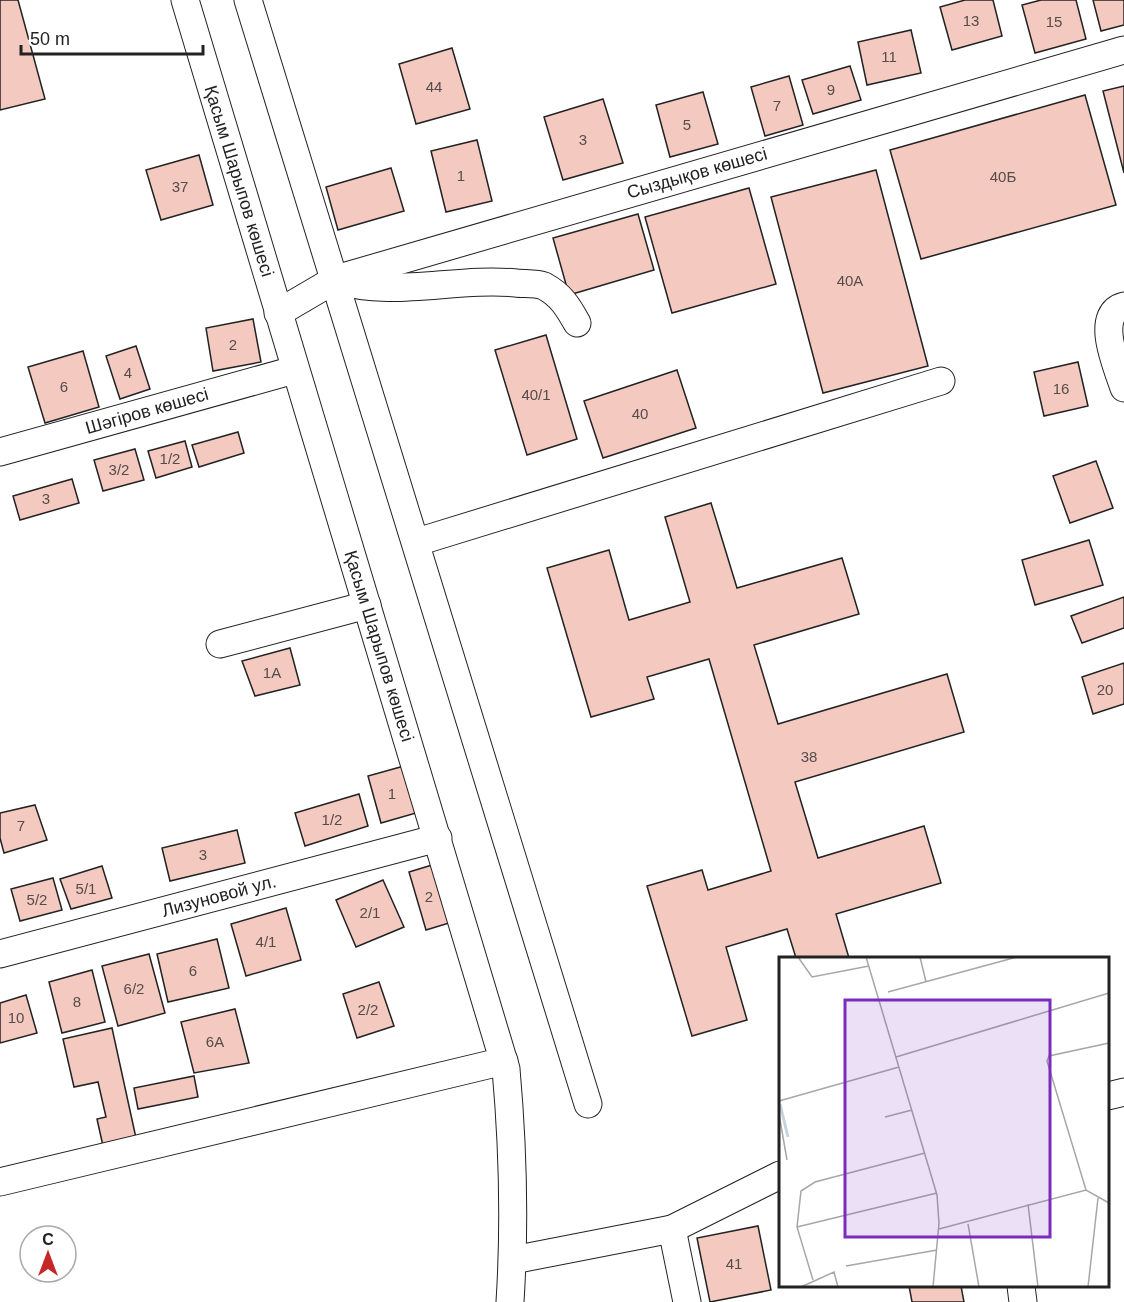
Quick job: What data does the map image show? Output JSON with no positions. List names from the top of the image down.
{
  "streets": {
    "street": [
      "Сыздықов көшесі",
      "Қасым Шарыпов көшесі",
      "Шәгіров көшесі",
      "Лизуновой ул."
    ]
  },
  "crossings": [
    ["Сыздықов көшесі", "Қасым Шарыпов көшесі"],
    ["Қасым Шарыпов көшесі", "Шәгіров көшесі"],
    ["Қасым Шарыпов көшесі", "Лизуновой ул."]
  ],
  "house_numbers": [
    "13",
    "15",
    "11",
    "44",
    "9",
    "7",
    "5",
    "3",
    "1",
    "40Б",
    "37",
    "40А",
    "2",
    "4",
    "6",
    "16",
    "40/1",
    "40",
    "1/2",
    "3/2",
    "3",
    "1А",
    "20",
    "38",
    "1",
    "1/2",
    "7",
    "3",
    "5/1",
    "2",
    "5/2",
    "2/1",
    "4/1",
    "6",
    "6/2",
    "8",
    "2/2",
    "10",
    "6А",
    "41"
  ],
  "scale_bar": "50 m",
  "north": "top"
}
